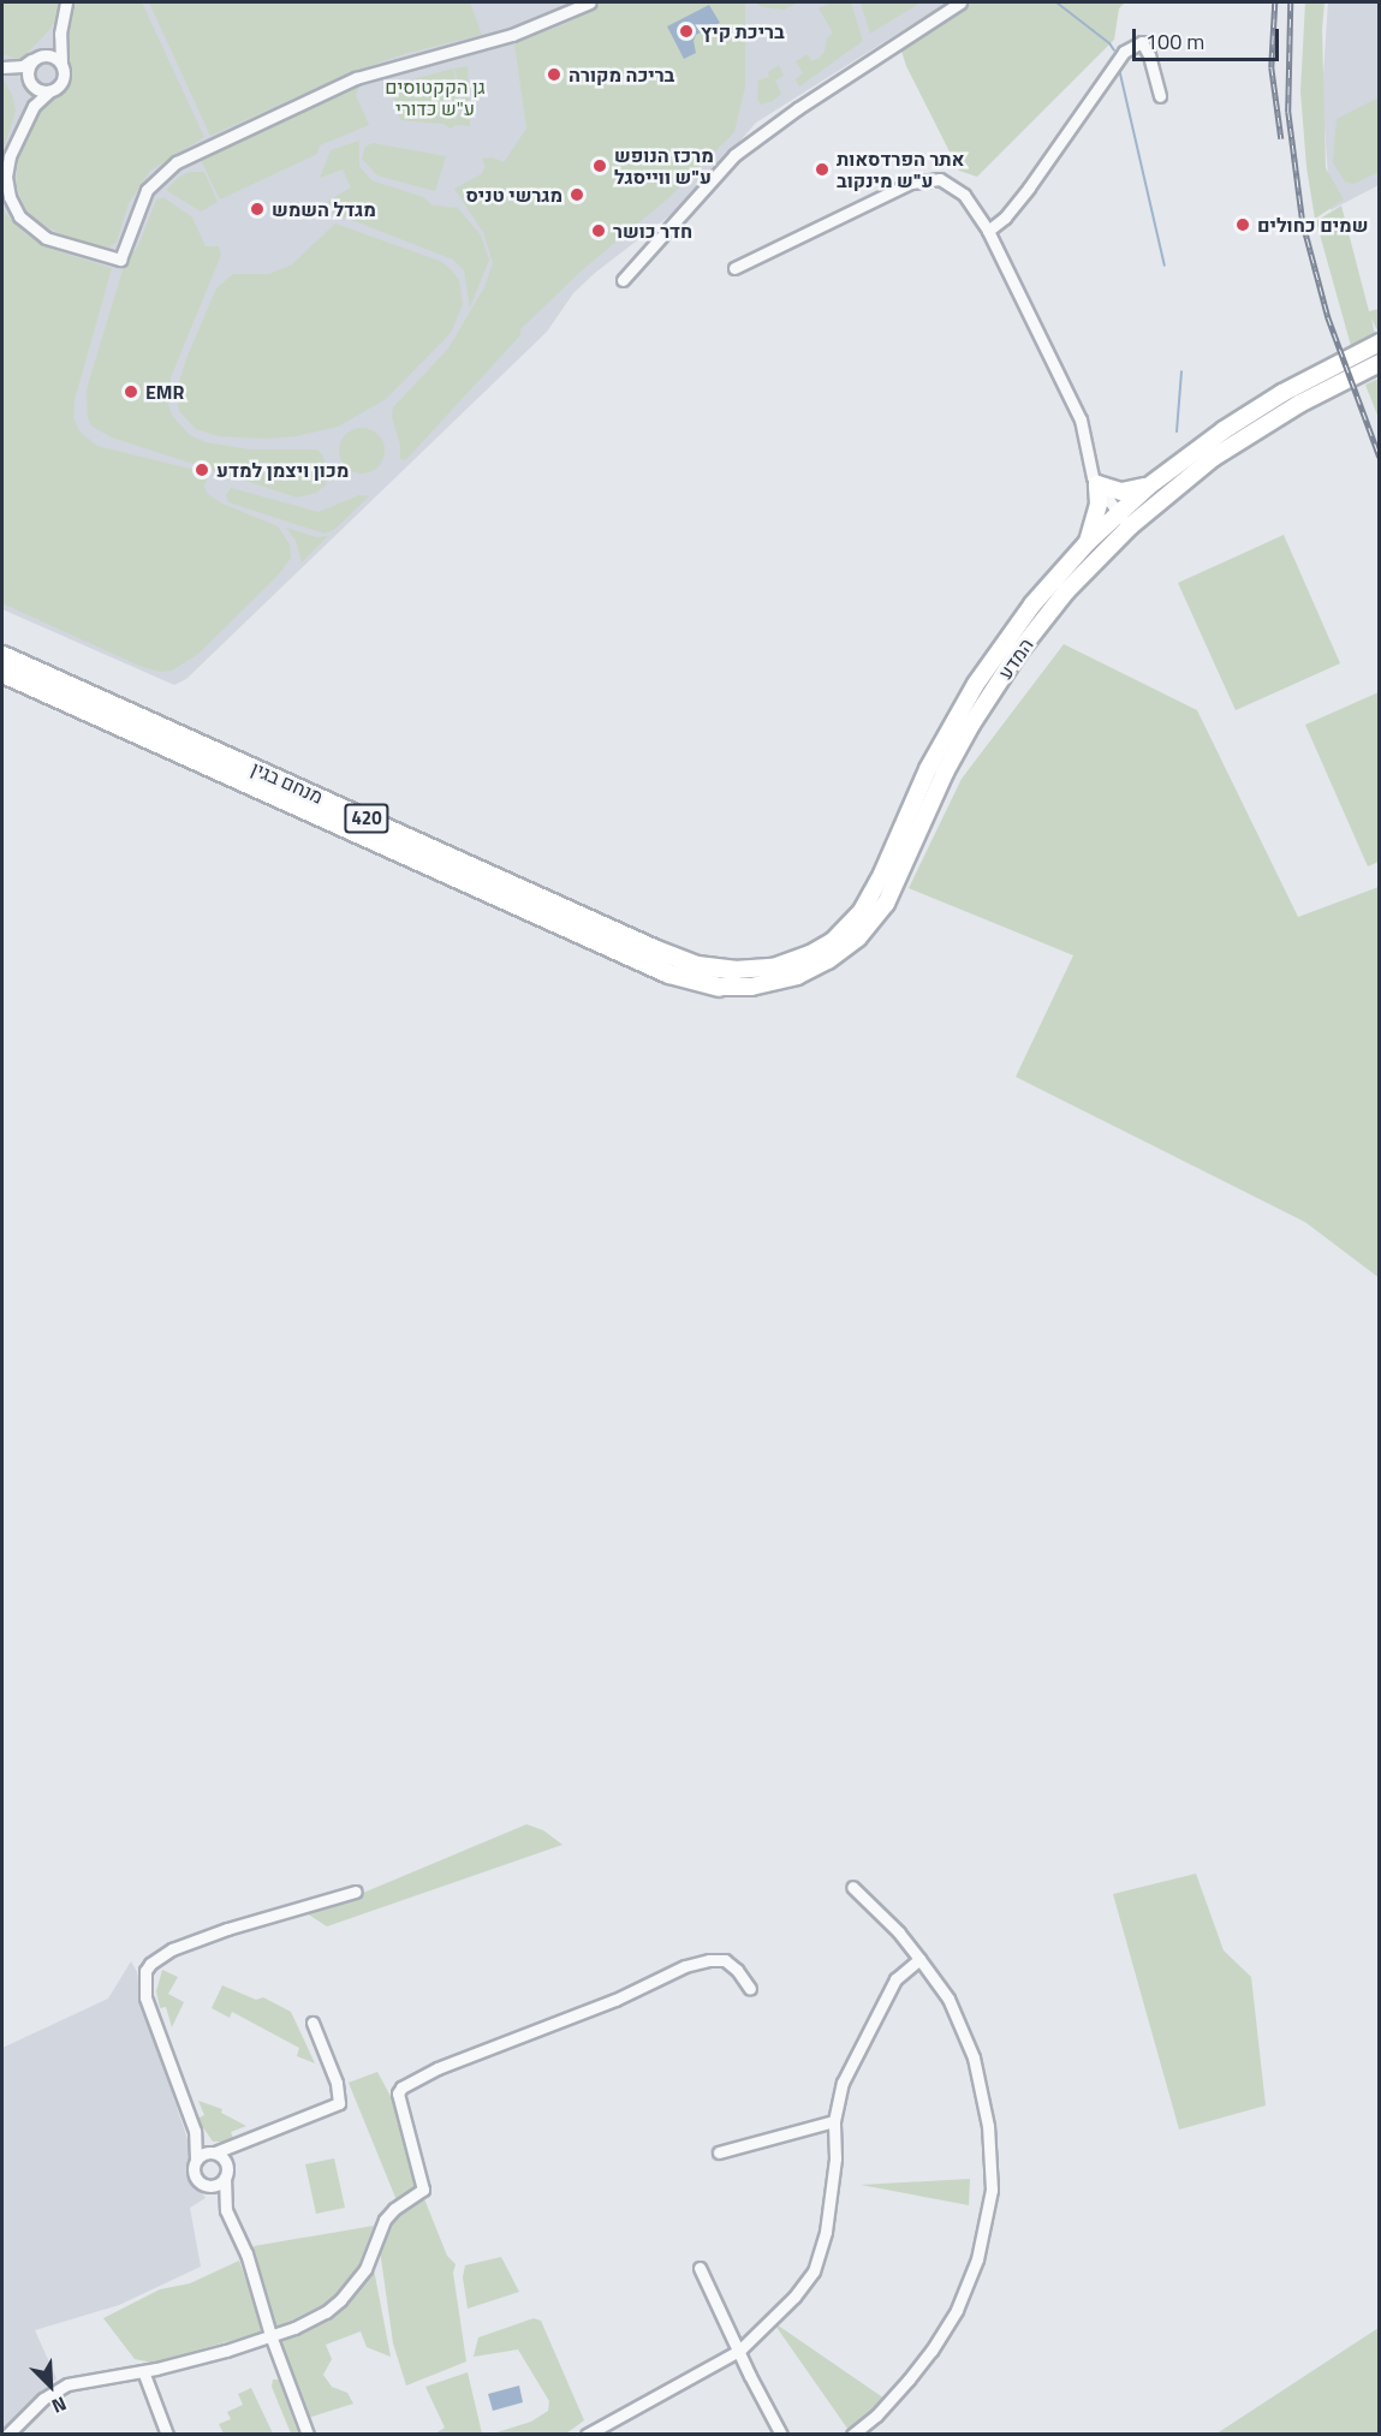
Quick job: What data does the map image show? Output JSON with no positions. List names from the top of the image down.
{
  "streets": {
    "main road": ["המדע", "מנחם בגין", "420"]
  },
  "crossings": [
    ["המדע", "מנחם בגין"]
  ],
  "parks": ["גן הקקטוסים ע\"ש כדורי"],
  "places": [
    "בריכת קיץ",
    "בריכה מקורה",
    "מרכז הנופש ע\"ש ווייסגל",
    "אתר הפרדסאות ע\"ש מינקוב",
    "מגרשי טניס",
    "מגדל השמש",
    "שמים כחולים",
    "חדר כושר",
    "EMR",
    "מכון ויצמן למדע"
  ],
  "scale_bar": "100 m",
  "north": "bottom right"
}
